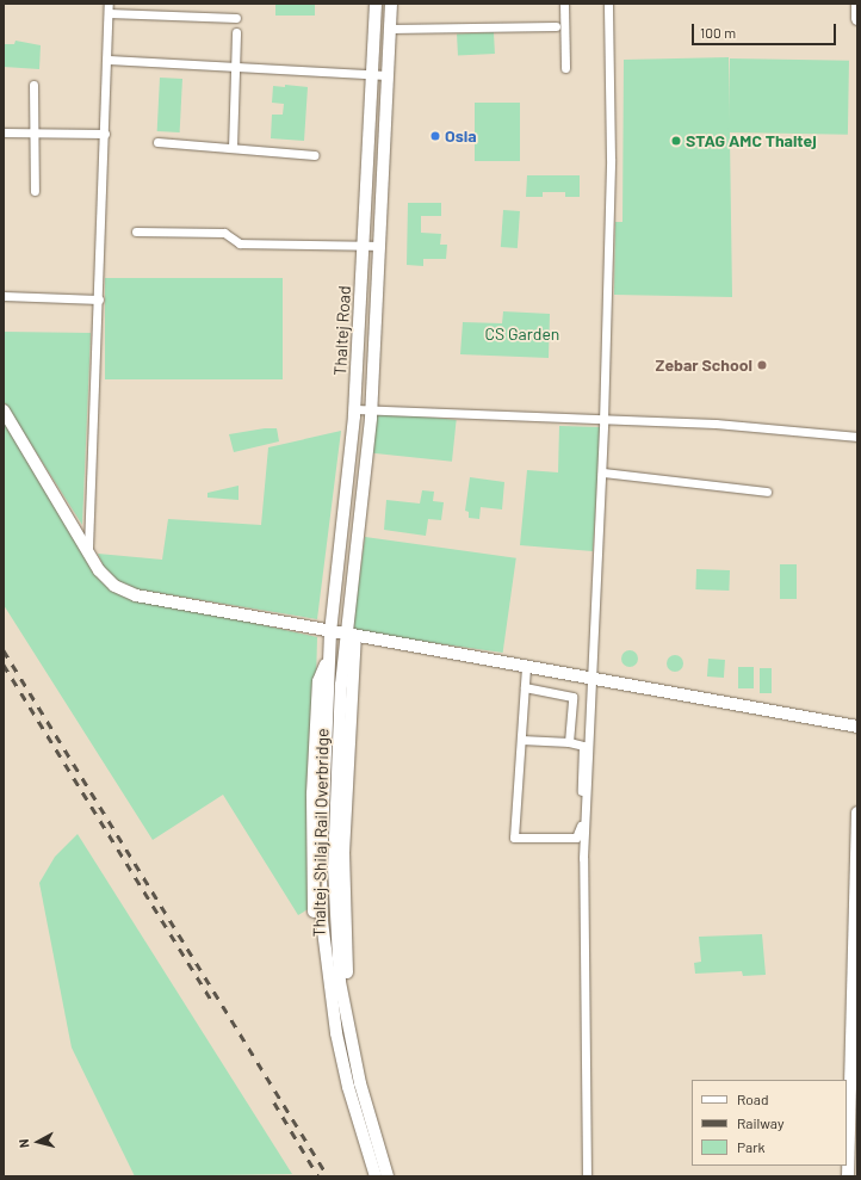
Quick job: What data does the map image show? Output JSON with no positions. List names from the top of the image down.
{
  "streets": {
    "street": ["Thaltej Road", "Thaltej-Shilaj Rail Overbridge"]
  },
  "crossings": [
    ["Thaltej Road", "Thaltej-Shilaj Rail Overbridge"]
  ],
  "parks": ["CS Garden"],
  "places": ["Osia", "STAG AMC Thaltej", "Zebar School"],
  "legend": ["Road", "Railway", "Park"],
  "scale_bar": "100 m",
  "north": "left"
}
